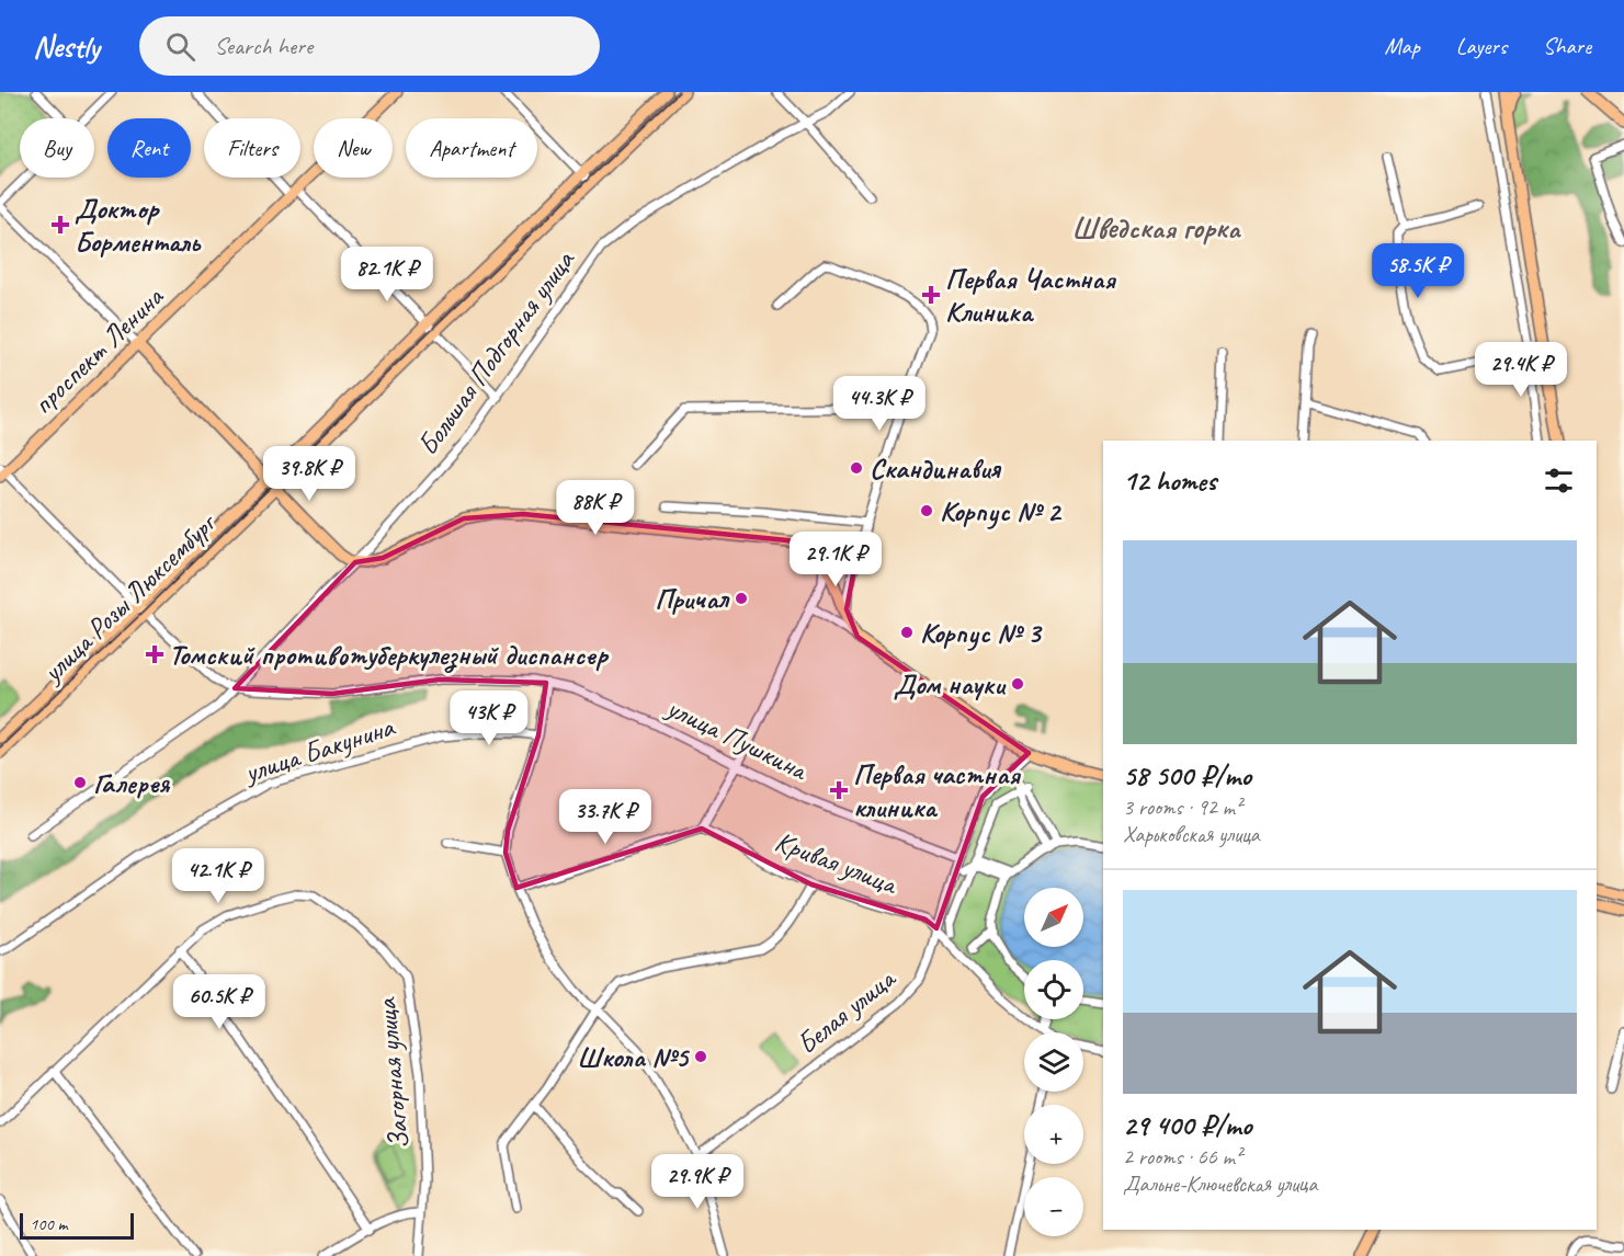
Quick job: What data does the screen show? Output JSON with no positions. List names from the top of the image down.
{
  "streets": {
    "main road": ["проспект Ленина", "улица Розы Люксембург"],
    "street": [
      "Большая Подгорная улица",
      "улица Пушкина",
      "улица Бакунина",
      "Кривая улица",
      "Белая улица",
      "Загорная улица"
    ]
  },
  "crossings": [
    ["Большая Подгорная улица", "улица Пушкина"],
    ["улица Пушкина", "Белая улица"],
    ["Кривая улица", "Белая улица"]
  ],
  "districts": ["Шведская горка"],
  "places": {
    "health": [
      "Доктор Борменталь",
      "Первая Частная Клиника",
      "Томский противотуберкулезный диспансер",
      "Первая частная клиника"
    ],
    "other": [
      "Скандинавия",
      "Корпус № 2",
      "Причал",
      "Корпус № 3",
      "Дом науки",
      "Галерея",
      "Школа №5"
    ]
  },
  "scale_bar": "100 m",
  "north": "top right",
  "page": {
    "header": "Nestly",
    "search": "Search here",
    "nav": ["Map", "Layers", "Share"],
    "chip": [
      "Buy",
      "Rent",
      "Filters",
      "New",
      "Apartment"
    ],
    "price": [
      "58.5K ₽",
      "82.1K ₽",
      "29.4K ₽",
      "44.3K ₽",
      "39.8K ₽",
      "88K ₽",
      "29.1K ₽",
      "43K ₽",
      "33.7K ₽",
      "42.1K ₽",
      "60.5K ₽",
      "29.9K ₽"
    ],
    "heading": "12 homes",
    "list": [
      {
        "name": "58 500 ₽/mo",
        "note": "3 rooms · 92 m² · Харьковская улица"
      },
      {
        "name": "29 400 ₽/mo",
        "note": "2 rooms · 66 m² · Дальне-Ключевская улица"
      }
    ],
    "map_buttons": ["+", "−"],
    "scale": "100 m"
  }
}
